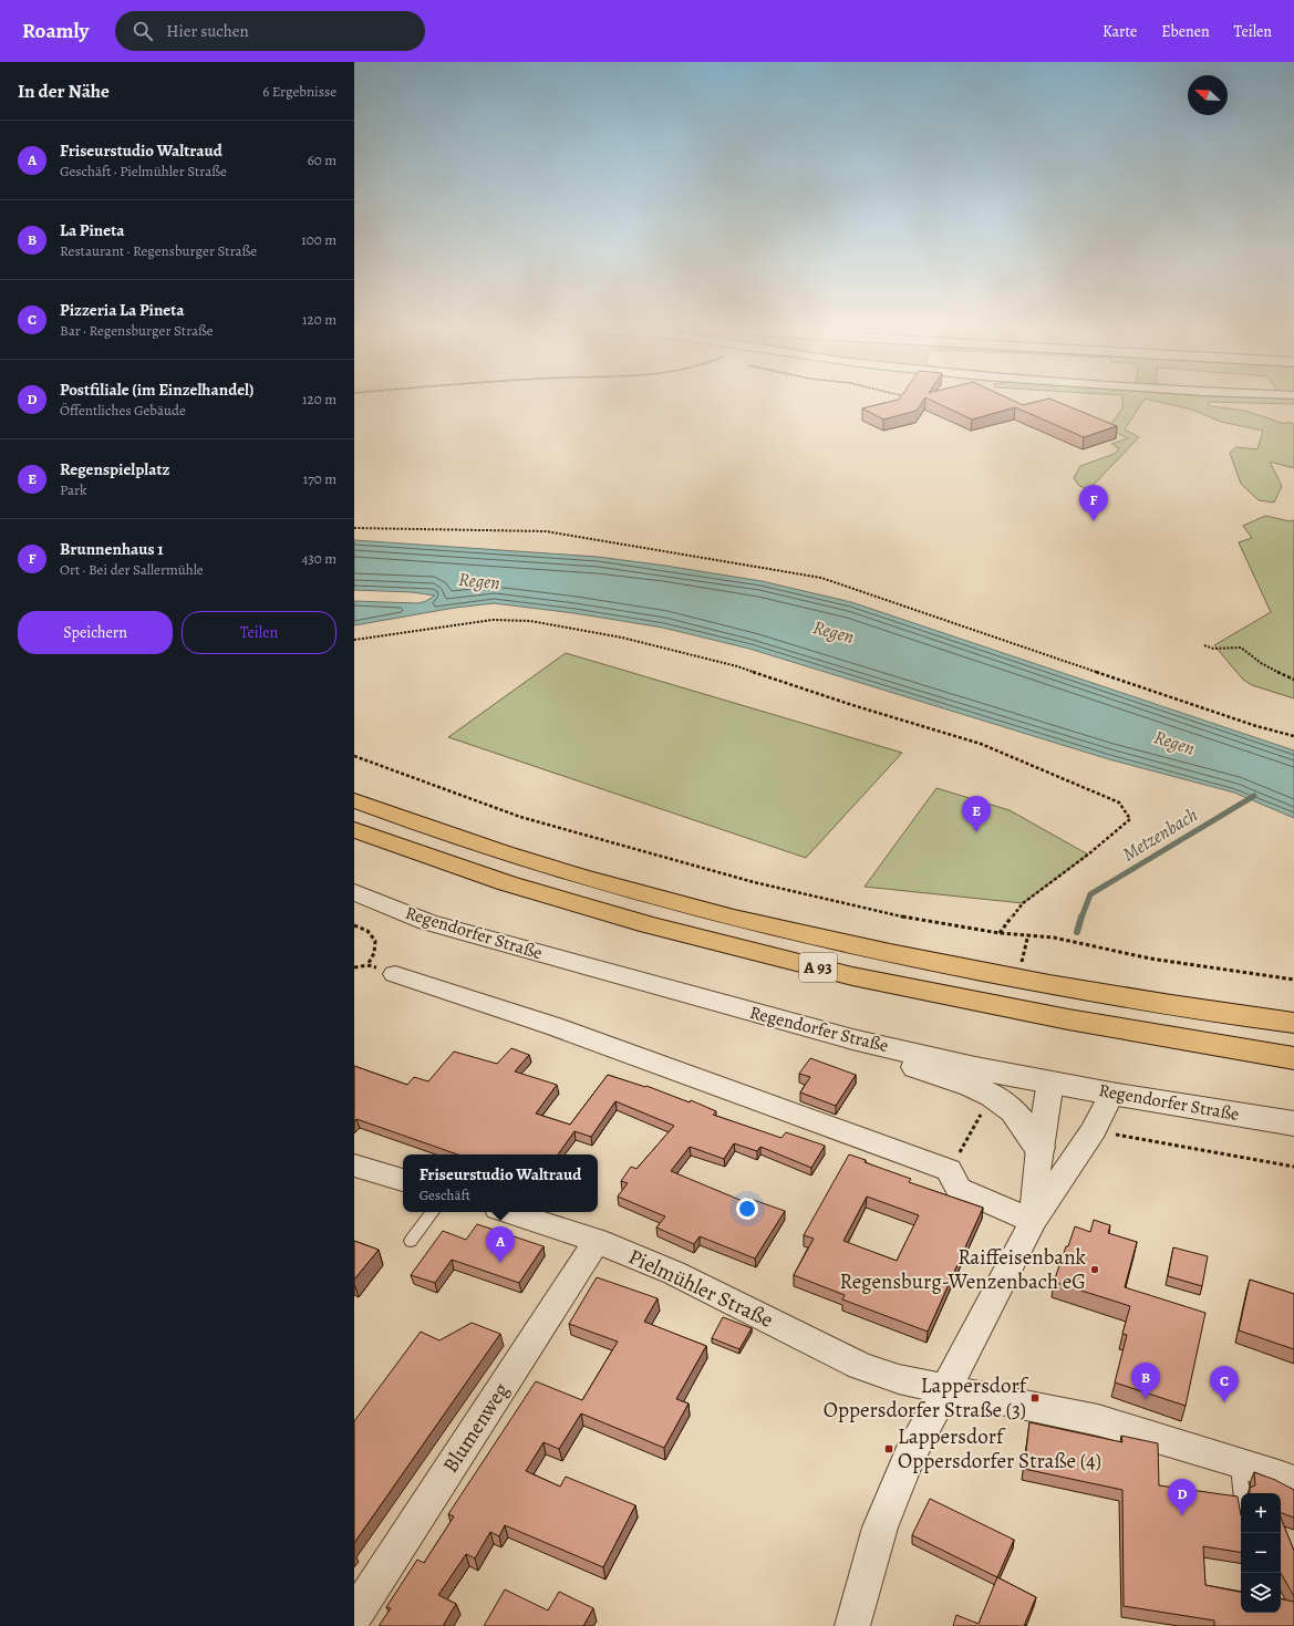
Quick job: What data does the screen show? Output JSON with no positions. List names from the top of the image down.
{
  "streets": {
    "highway": ["A 93"],
    "main road": ["Regendorfer Straße"],
    "street": ["Pielmühler Straße", "Blumenweg"]
  },
  "crossings": [
    ["Pielmühler Straße", "Blumenweg"]
  ],
  "water": ["Regen", "Metzenbach"],
  "places": {
    "other": ["Raiffeisenbank Regensburg-Wenzenbach eG"],
    "transit": ["Lappersdorf Oppersdorfer Straße (3)", "Lappersdorf Oppersdorfer Straße (4)"]
  },
  "north": "top left",
  "page": {
    "header": "Roamly",
    "search": "Hier suchen",
    "nav": ["Karte", "Ebenen", "Teilen"],
    "heading": ["In der Nähe", "6 Ergebnisse"],
    "list": [
      {
        "mark": "A",
        "name": "Friseurstudio Waltraud",
        "note": "Geschäft · Pielmühler Straße",
        "value": "60 m"
      },
      {
        "mark": "B",
        "name": "La Pineta",
        "note": "Restaurant · Regensburger Straße",
        "value": "100 m"
      },
      {
        "mark": "C",
        "name": "Pizzeria La Pineta",
        "note": "Bar · Regensburger Straße",
        "value": "120 m"
      },
      {
        "mark": "D",
        "name": "Postfiliale (im Einzelhandel)",
        "note": "Öffentliches Gebäude",
        "value": "120 m"
      },
      {
        "mark": "E",
        "name": "Regenspielplatz",
        "note": "Park",
        "value": "170 m"
      },
      {
        "mark": "F",
        "name": "Brunnenhaus 1",
        "note": "Ort · Bei der Sallermühle",
        "value": "430 m"
      }
    ],
    "pins": [
      "F",
      "E",
      "A",
      "B",
      "C",
      "D"
    ],
    "buttons": ["Speichern", "Teilen"],
    "popup": ["Friseurstudio Waltraud", "Geschäft"],
    "map_buttons": ["+", "−"]
  }
}
